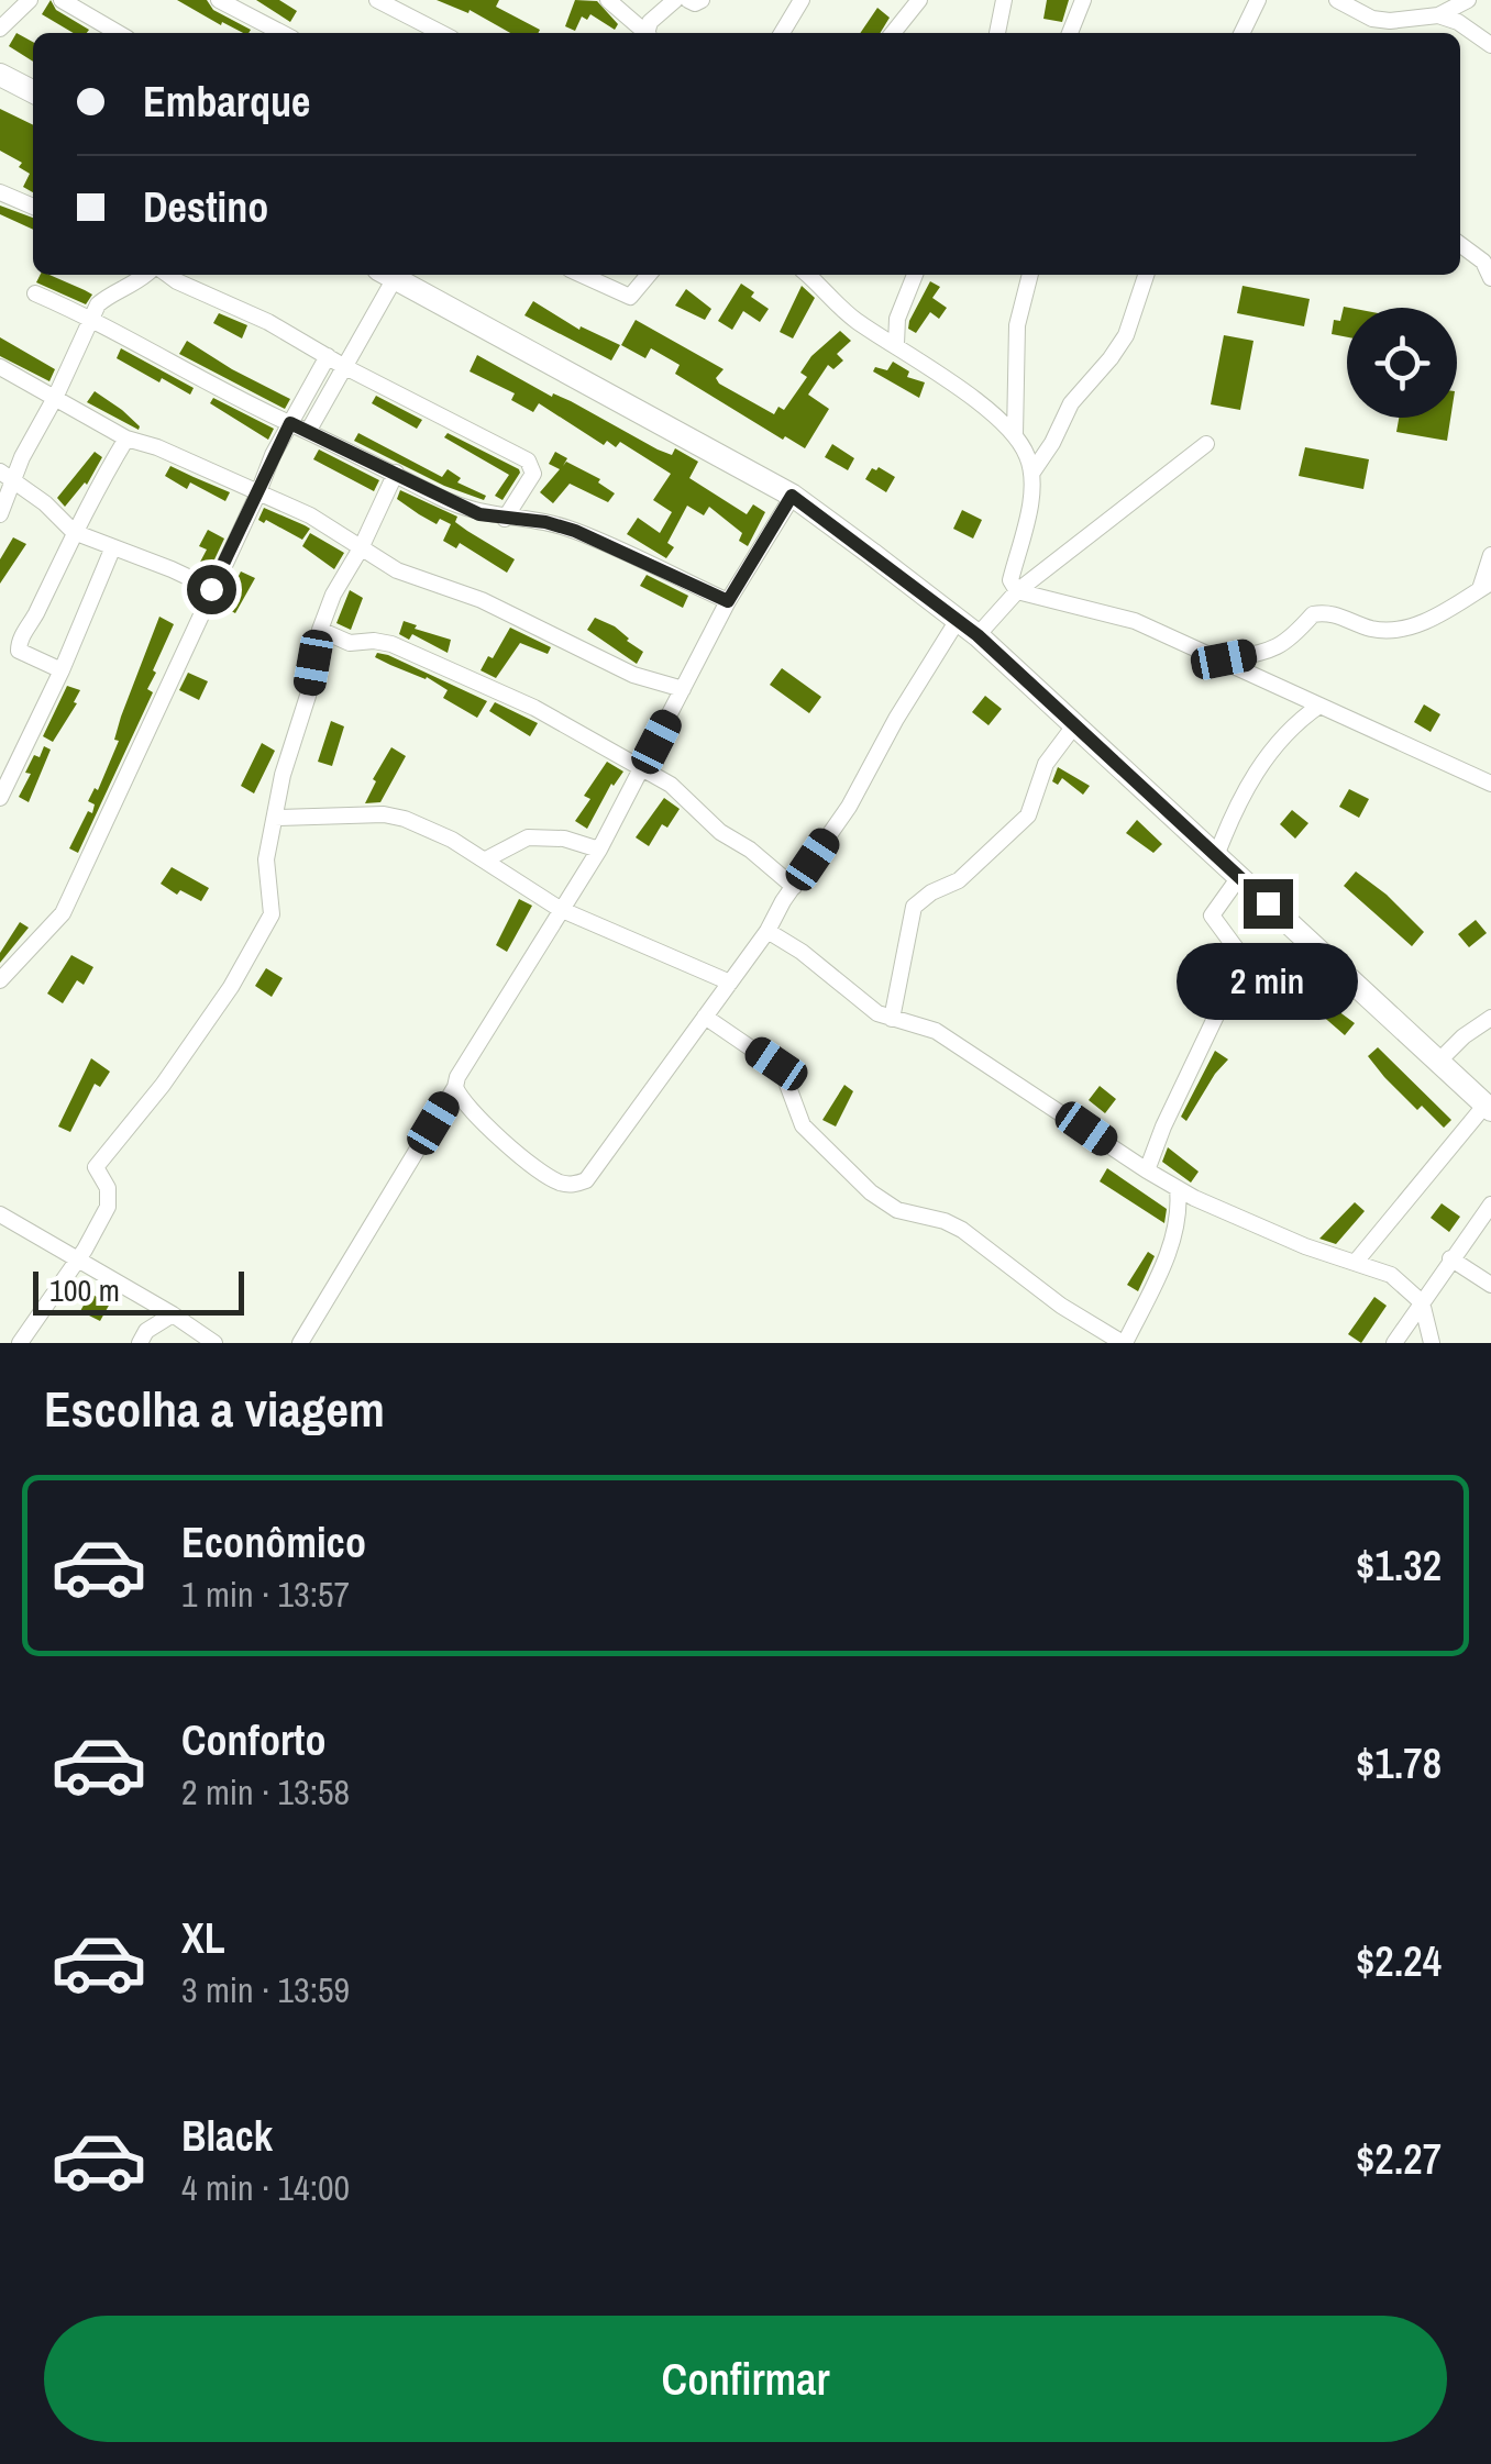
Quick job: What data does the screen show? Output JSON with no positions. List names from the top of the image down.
{
  "scale_bar": "100 m",
  "page": {
    "banner": ["Embarque", "Destino"],
    "bubble": "2 min",
    "scale": "100 m",
    "heading": "Escolha a viagem",
    "list": [
      {
        "name": "Econômico",
        "note": "1 min · 13:57",
        "value": "$1.32"
      },
      {
        "name": "Conforto",
        "note": "2 min · 13:58",
        "value": "$1.78"
      },
      {
        "name": "XL",
        "note": "3 min · 13:59",
        "value": "$2.24"
      },
      {
        "name": "Black",
        "note": "4 min · 14:00",
        "value": "$2.27"
      }
    ],
    "buttons": "Confirmar"
  }
}
